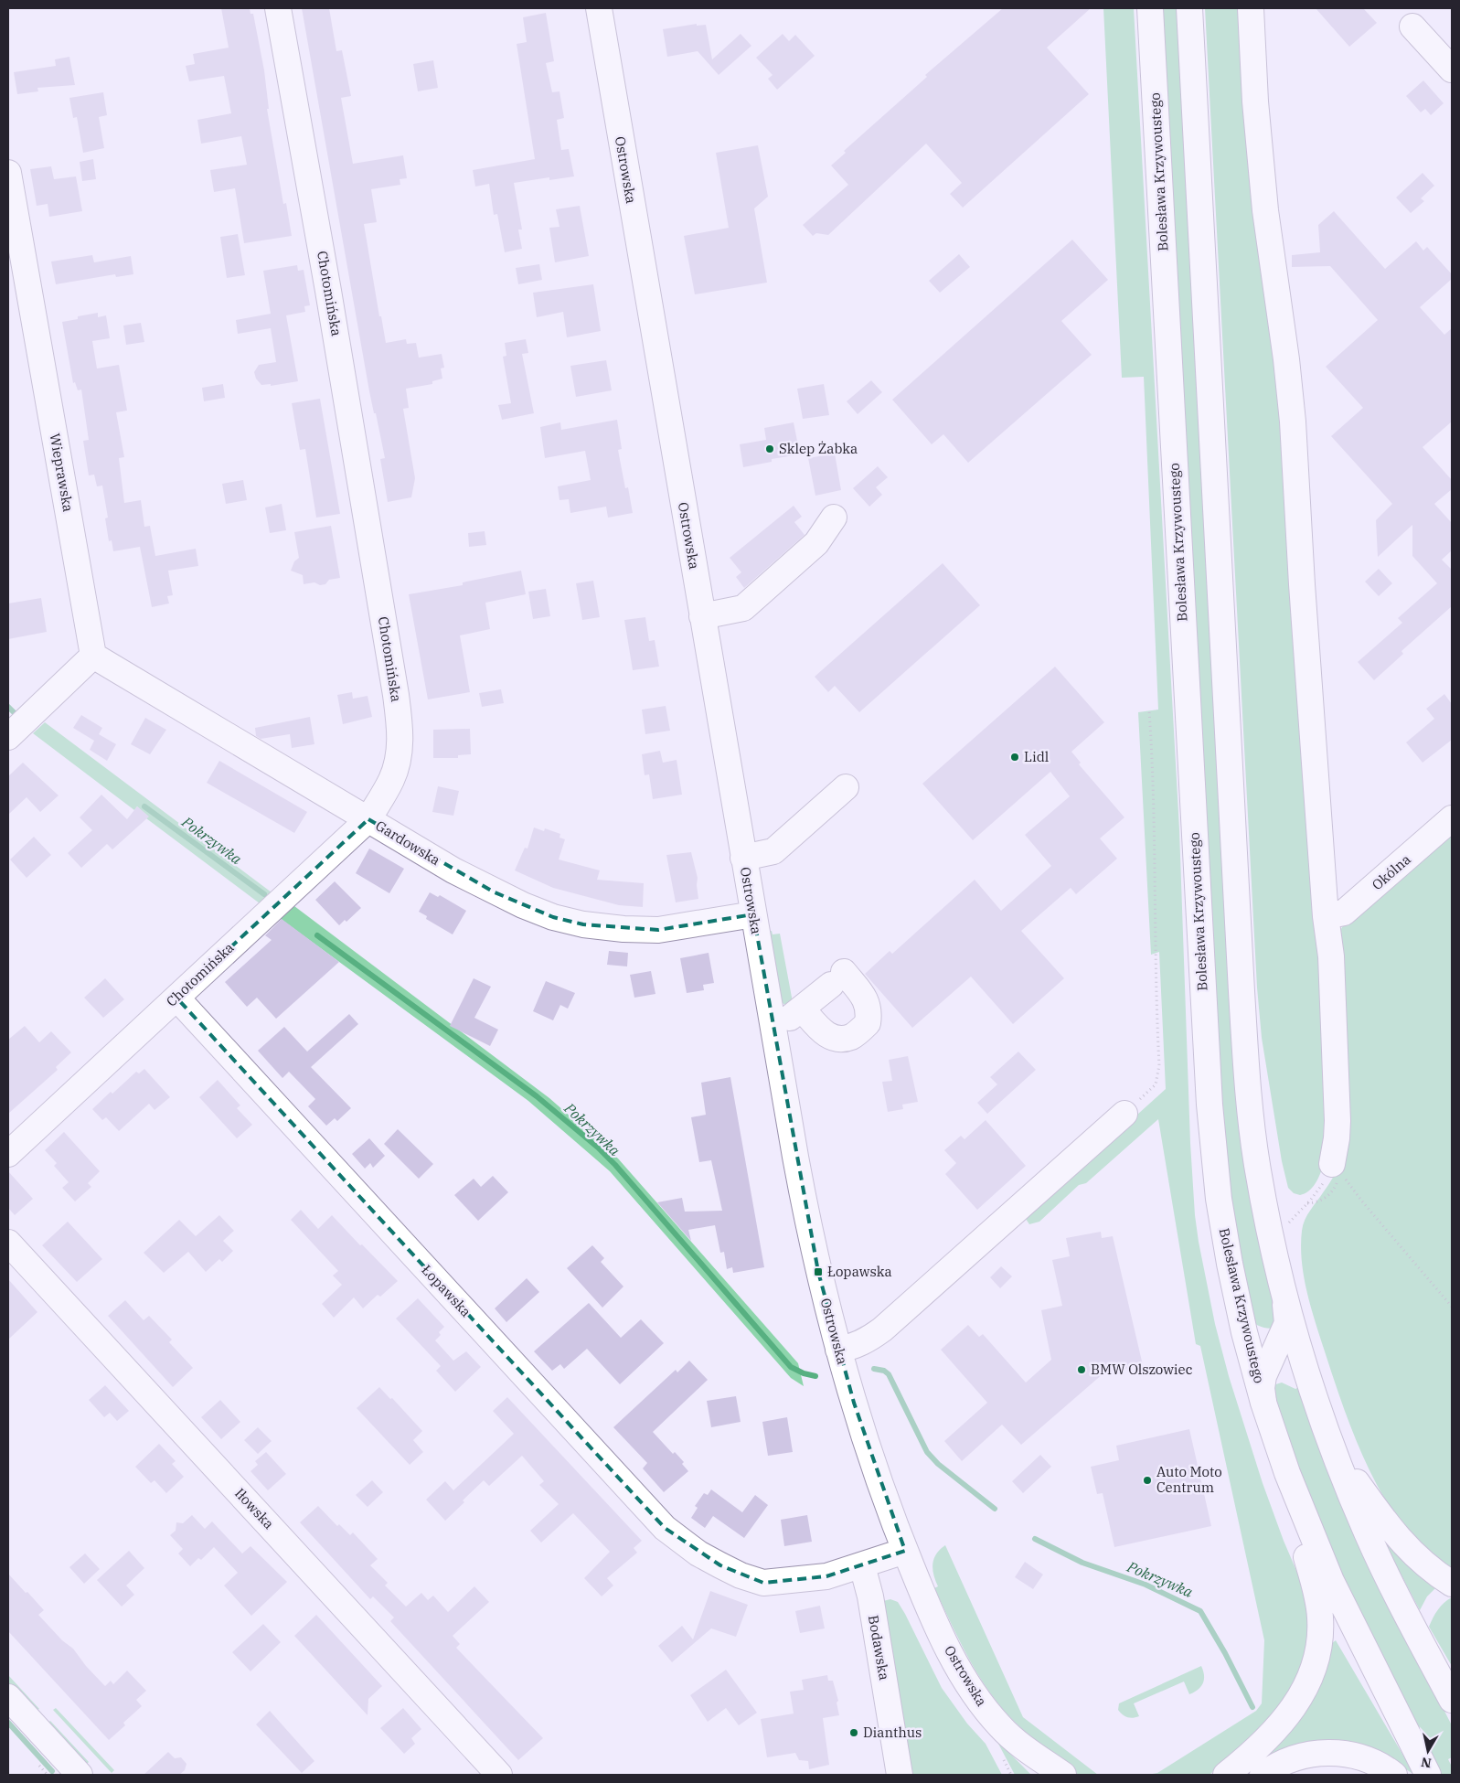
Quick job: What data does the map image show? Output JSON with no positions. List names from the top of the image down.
{
  "streets": {
    "street": [
      "Ostrowska",
      "Bolesława Krzywoustego",
      "Chotomińska",
      "Wieprawska",
      "Gardowska",
      "Okólna",
      "Łopawska",
      "Iłowska",
      "Bodawska"
    ]
  },
  "crossings": [
    ["Ostrowska", "Gardowska"],
    ["Chotomińska", "Gardowska"],
    ["Chotomińska", "Łopawska"],
    ["Wieprawska", "Gardowska"],
    ["Łopawska", "Bodawska"]
  ],
  "water": ["Pokrzywka"],
  "places": {
    "other": [
      "Sklep Żabka",
      "Lidl",
      "BMW Olszowiec",
      "Auto Moto Centrum",
      "Dianthus"
    ],
    "transit": ["Łopawska"]
  },
  "north": "bottom"
}
